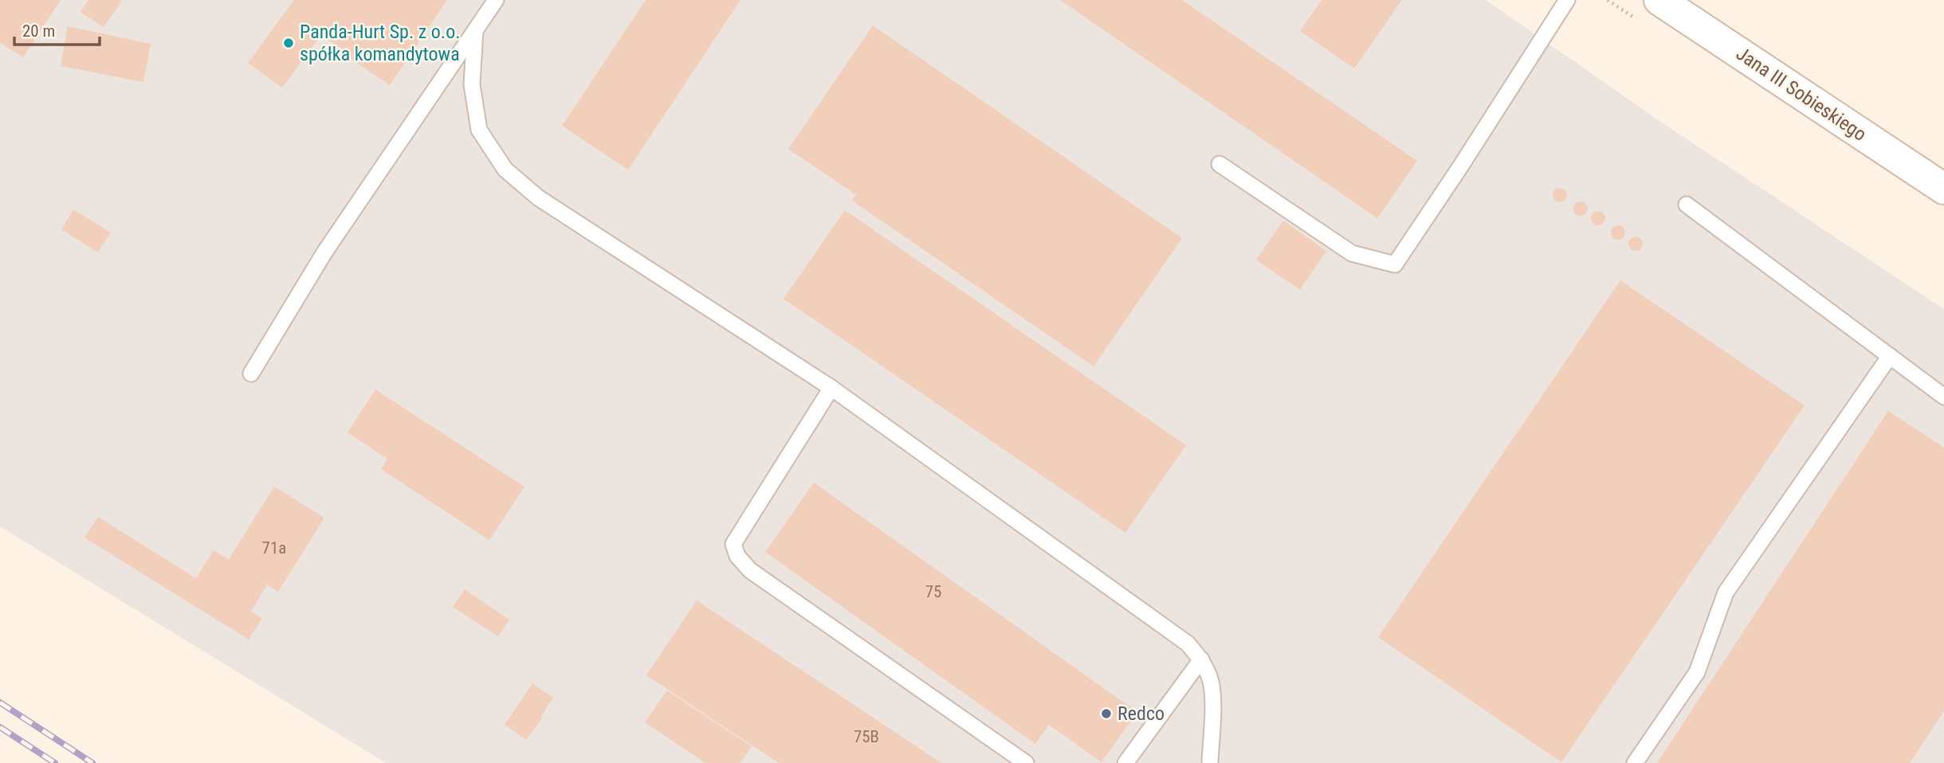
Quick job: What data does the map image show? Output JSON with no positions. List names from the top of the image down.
{
  "streets": {
    "main road": ["Jana III Sobieskiego"]
  },
  "places": ["Panda-Hurt Sp. z o.o. spółka komandytowa", "Redco"],
  "house_numbers": ["71a", "75", "75B"],
  "scale_bar": "20 m"
}
